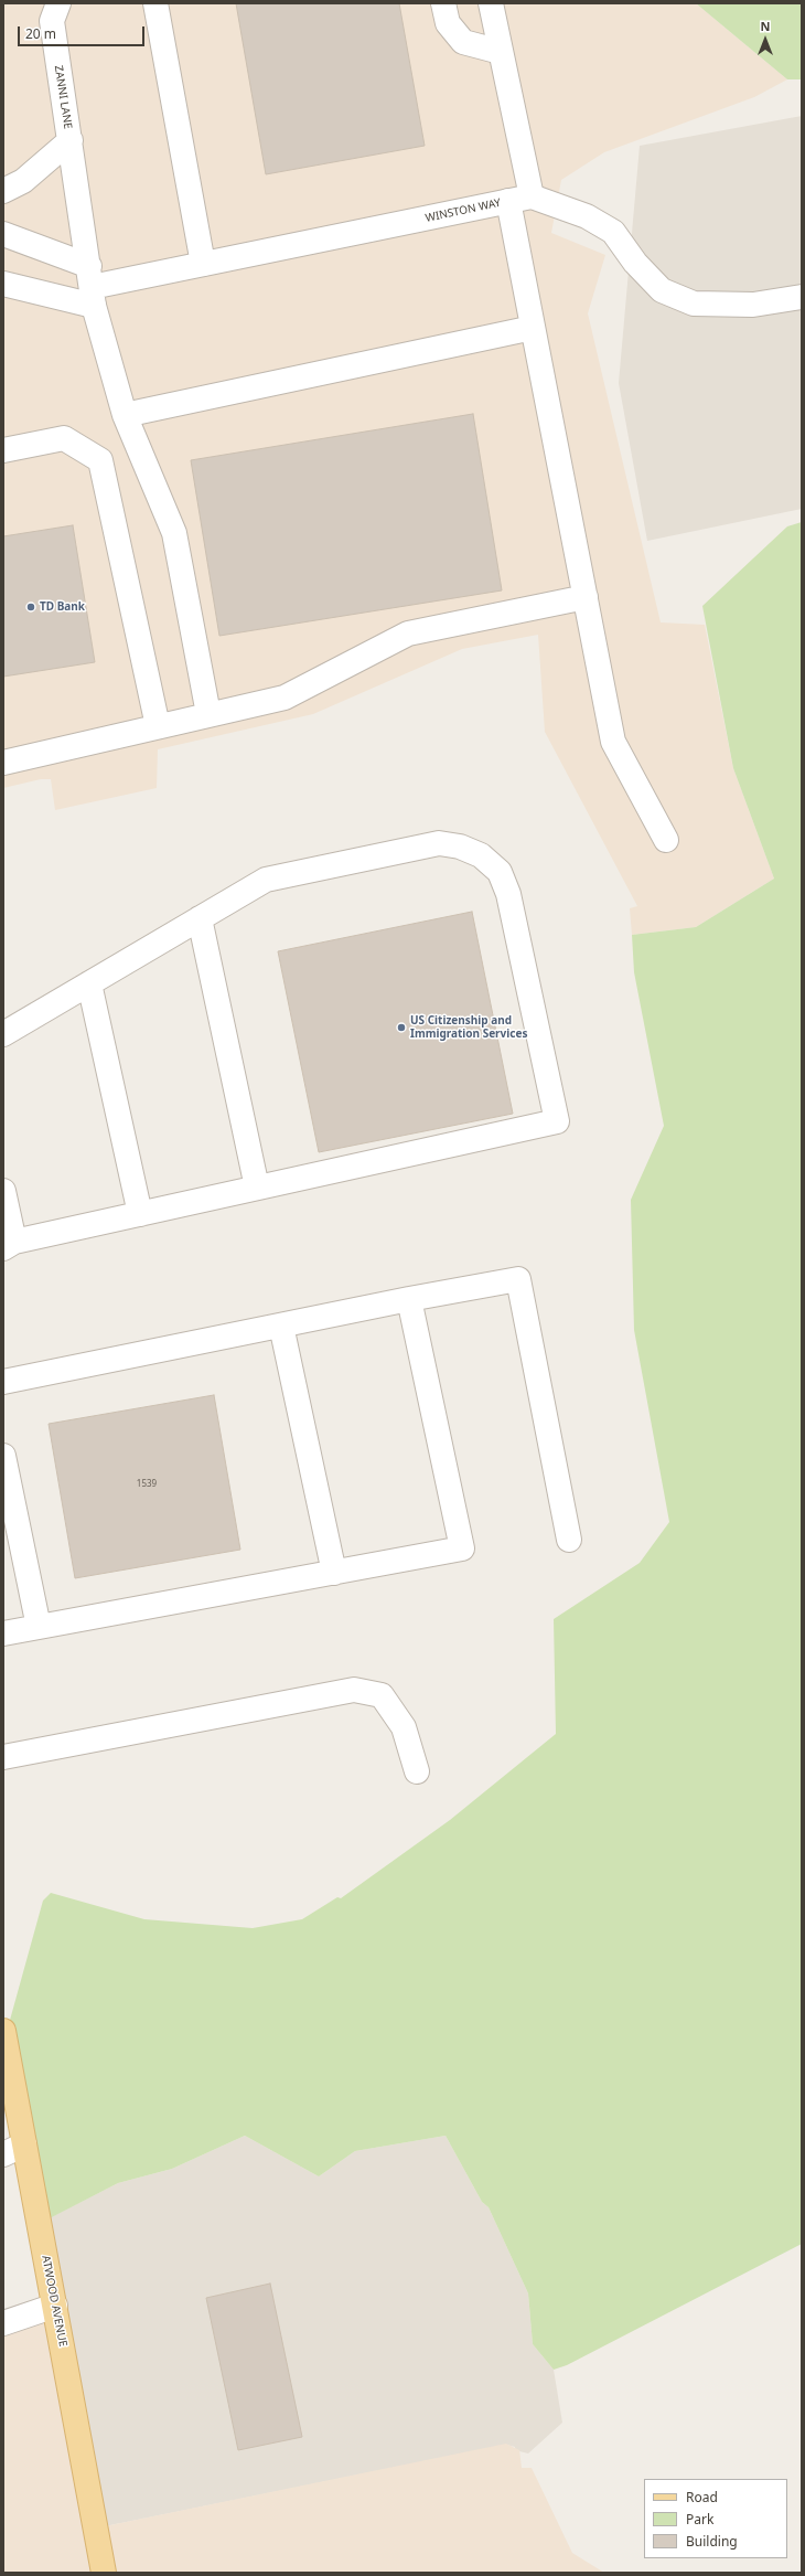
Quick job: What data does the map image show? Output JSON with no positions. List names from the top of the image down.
{
  "streets": {
    "main road": ["ATWOOD AVENUE"],
    "street": ["ZANNI LANE", "WINSTON WAY"]
  },
  "crossings": [
    ["ZANNI LANE", "WINSTON WAY"]
  ],
  "places": ["TD Bank", "US Citizenship and Immigration Services"],
  "house_numbers": ["1539"],
  "legend": ["Road", "Park", "Building"],
  "scale_bar": "20 m",
  "north": "top"
}
